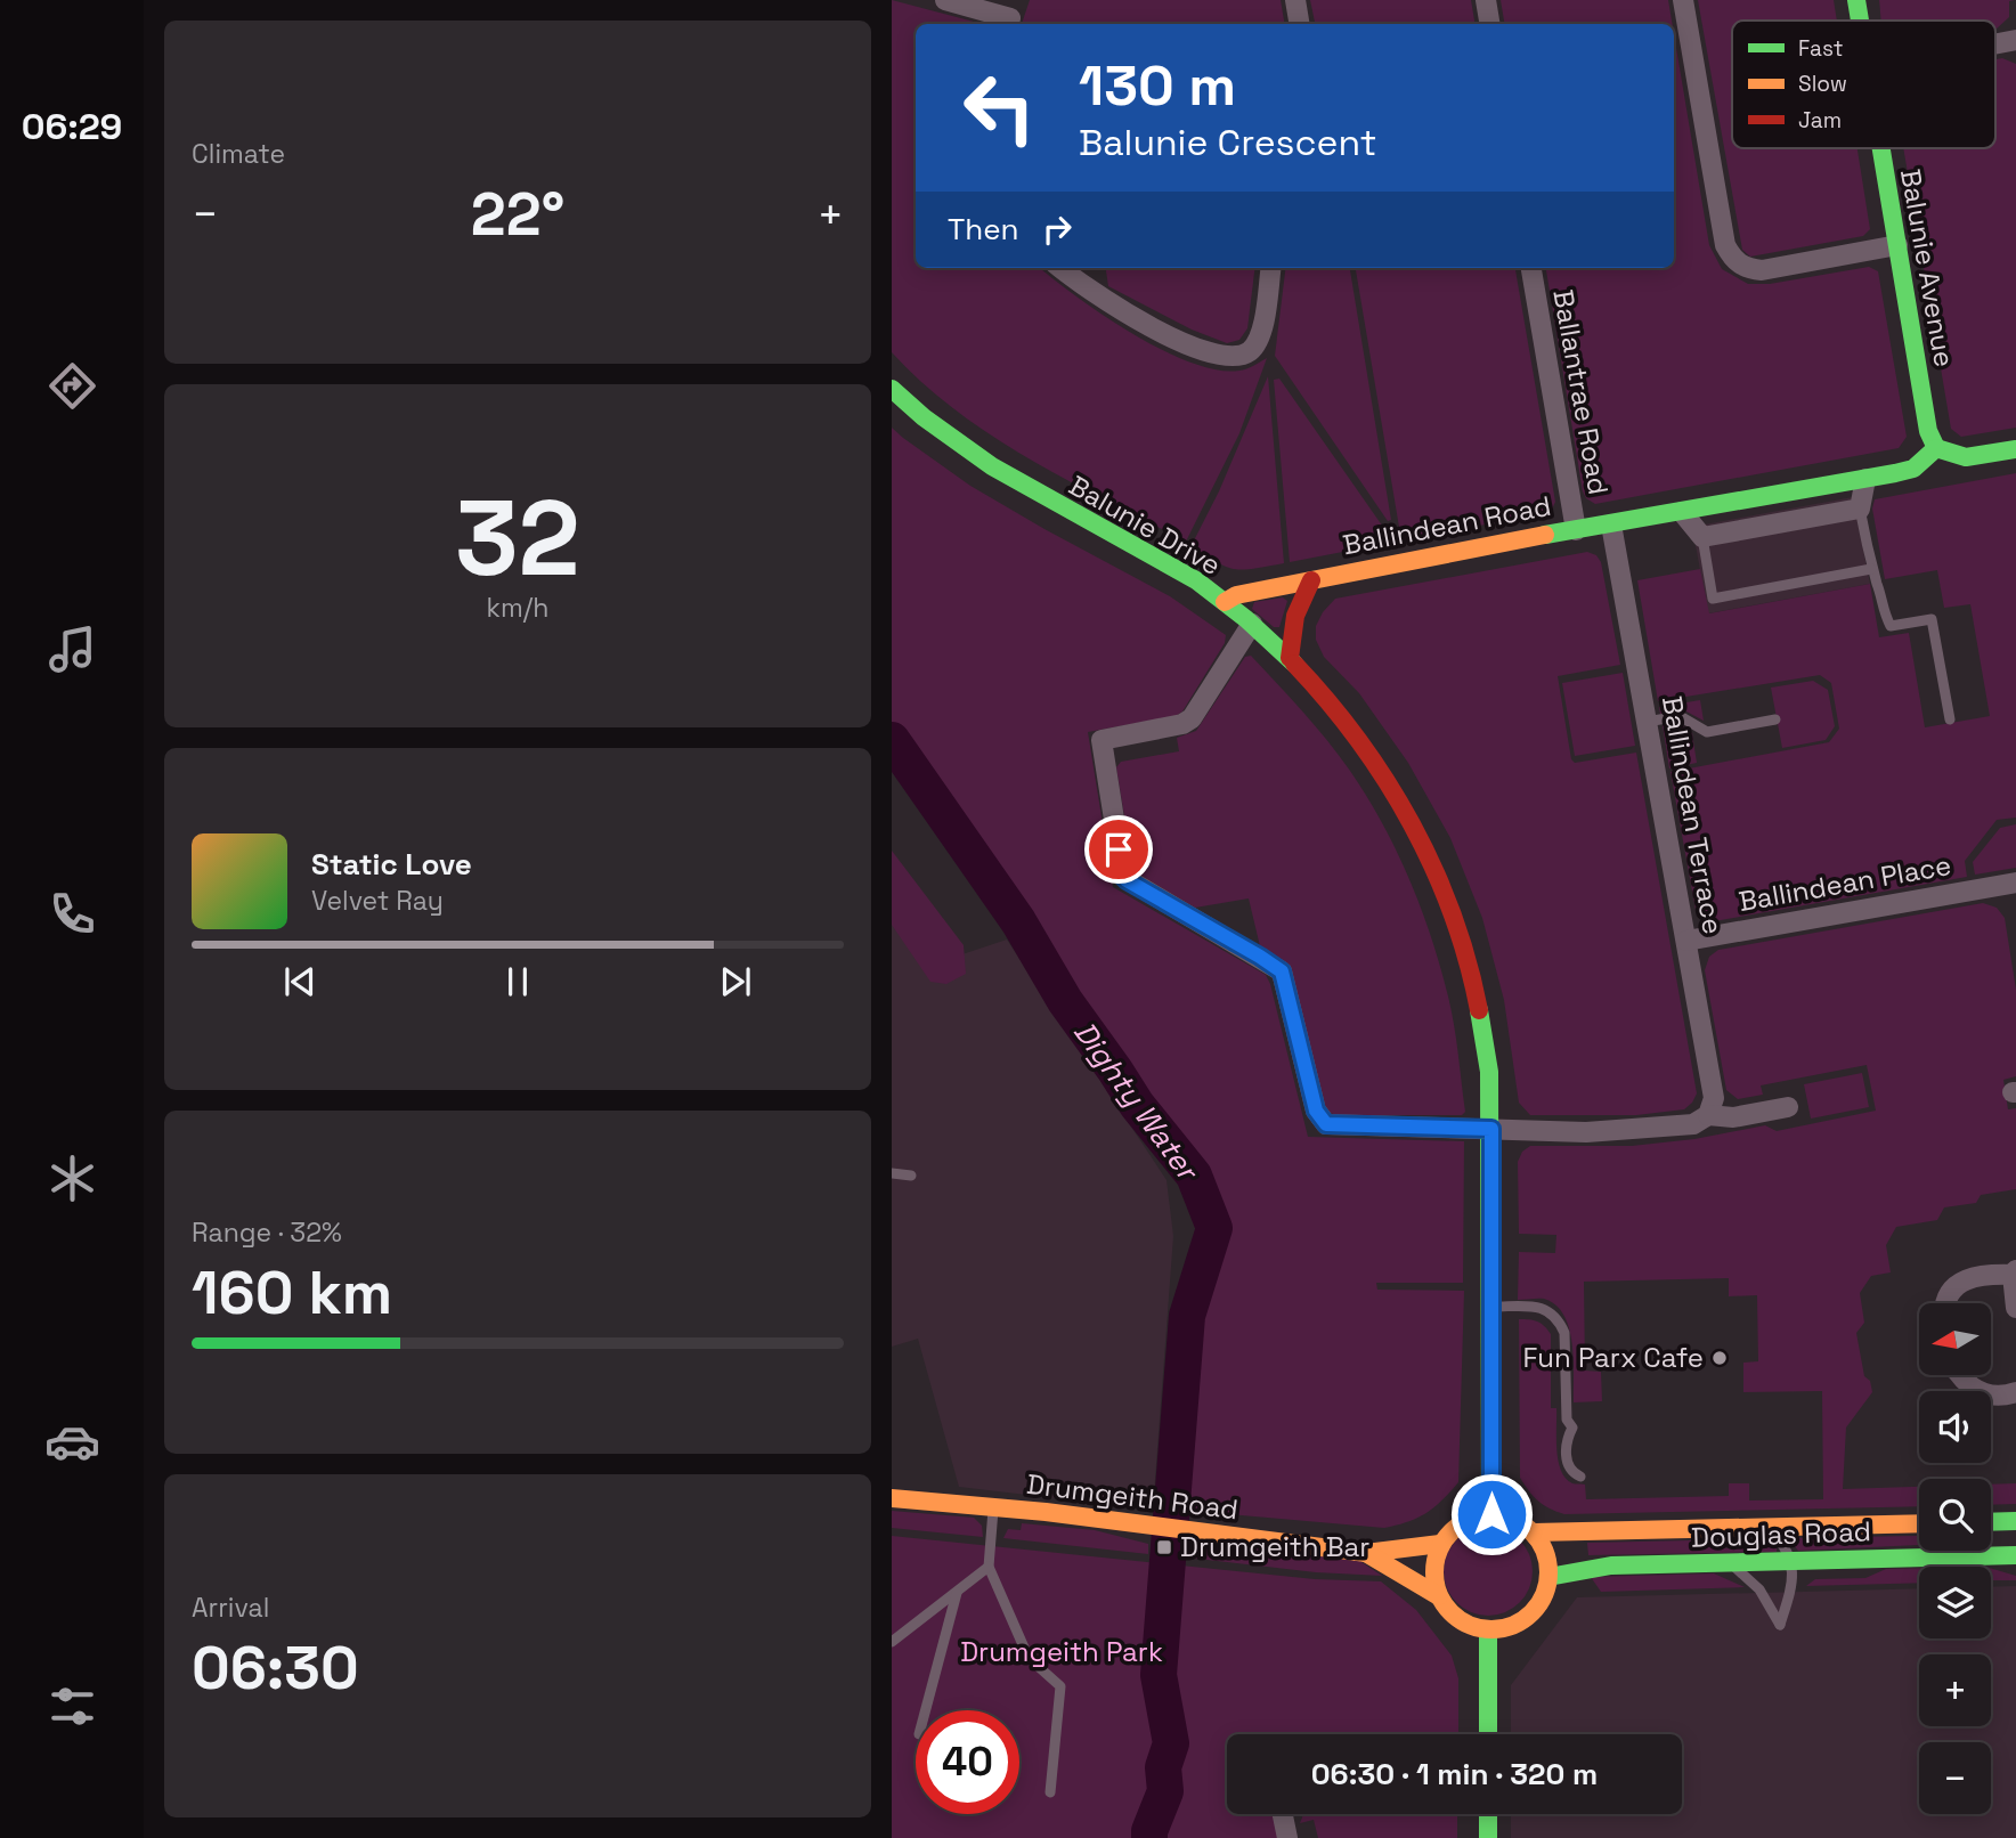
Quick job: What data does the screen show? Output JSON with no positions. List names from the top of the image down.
{
  "streets": {
    "street": [
      "Balunie Avenue",
      "Ballantrae Road",
      "Balunie Drive",
      "Ballindean Road",
      "Ballindean Terrace",
      "Ballindean Place",
      "Drumgeith Road",
      "Douglas Road"
    ]
  },
  "crossings": [
    ["Balunie Avenue", "Ballindean Road"],
    ["Ballantrae Road", "Ballindean Road"],
    ["Balunie Drive", "Ballindean Road"],
    ["Balunie Drive", "Drumgeith Road"],
    ["Balunie Drive", "Douglas Road"],
    ["Ballindean Road", "Ballindean Terrace"],
    ["Ballindean Terrace", "Ballindean Place"],
    ["Drumgeith Road", "Douglas Road"]
  ],
  "water": ["Dighty Water"],
  "parks": ["Drumgeith Park"],
  "places": {
    "other": ["Fun Parx Cafe"],
    "transit": ["Drumgeith Bar"]
  },
  "legend": ["Fast", "Slow", "Jam"],
  "north": "left",
  "page": {
    "tabs": "06:29",
    "tile": [
      "Climate",
      ["32", "km/h"],
      ["Range · 32%", "160 km"],
      ["Arrival", "06:30"]
    ],
    "turn": ["130 m", "Balunie Crescent"],
    "heat": ["−", "22°", "+"],
    "then": "Then",
    "song": ["Static Love", "Velvet Ray"],
    "map_buttons": ["+", "−"],
    "limit": "40",
    "trip": "06:30 · 1 min · 320 m"
  }
}
